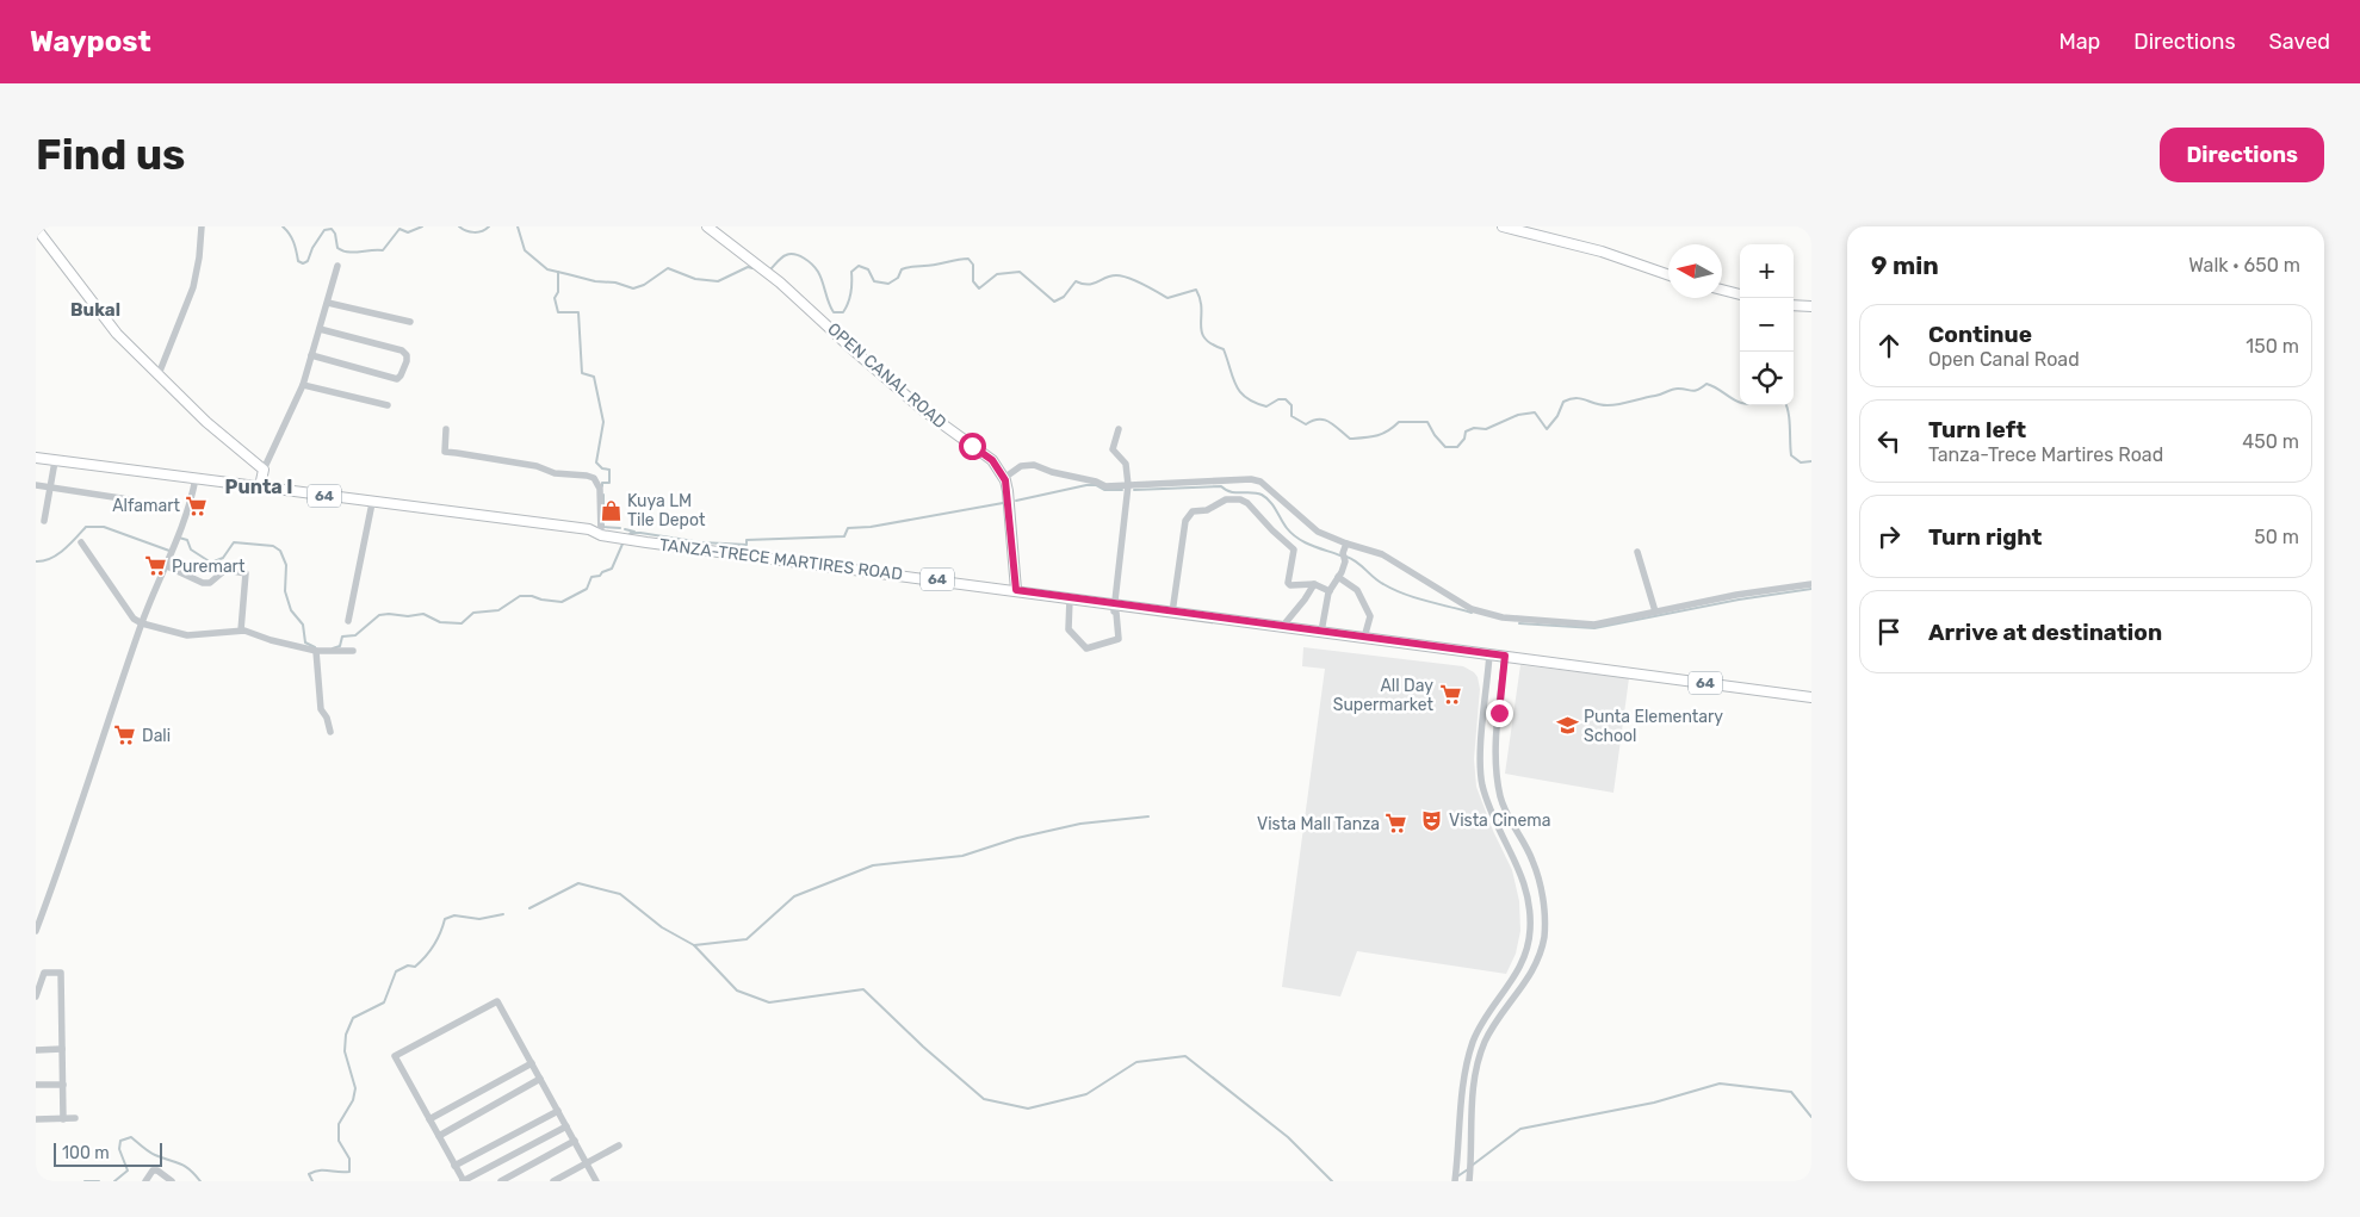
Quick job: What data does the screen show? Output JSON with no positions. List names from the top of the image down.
{
  "streets": {
    "main road": ["OPEN CANAL ROAD", "64", "TANZA-TRECE MARTIRES ROAD"]
  },
  "crossings": [
    ["OPEN CANAL ROAD", "TANZA-TRECE MARTIRES ROAD"]
  ],
  "districts": ["Bukal", "Punta I"],
  "places": {
    "supermarket": [
      "Alfamart",
      "Puremart",
      "All Day Supermarket",
      "Dali",
      "Vista Mall Tanza"
    ],
    "shop": ["Kuya LM Tile Depot"],
    "school or university": ["Punta Elementary School"],
    "theatre": ["Vista Cinema"]
  },
  "scale_bar": "100 m",
  "north": "left",
  "page": {
    "header": "Waypost",
    "nav": ["Map", "Directions", "Saved"],
    "buttons": "Directions",
    "title": "Find us",
    "heading": ["9 min", "Walk · 650 m"],
    "map_buttons": ["+", "−"],
    "list": [
      ["Continue", "Open Canal Road", "150 m"],
      ["Turn left", "Tanza-Trece Martires Road", "450 m"],
      ["Turn right", "50 m"],
      "Arrive at destination"
    ],
    "scale": "100 m"
  }
}
